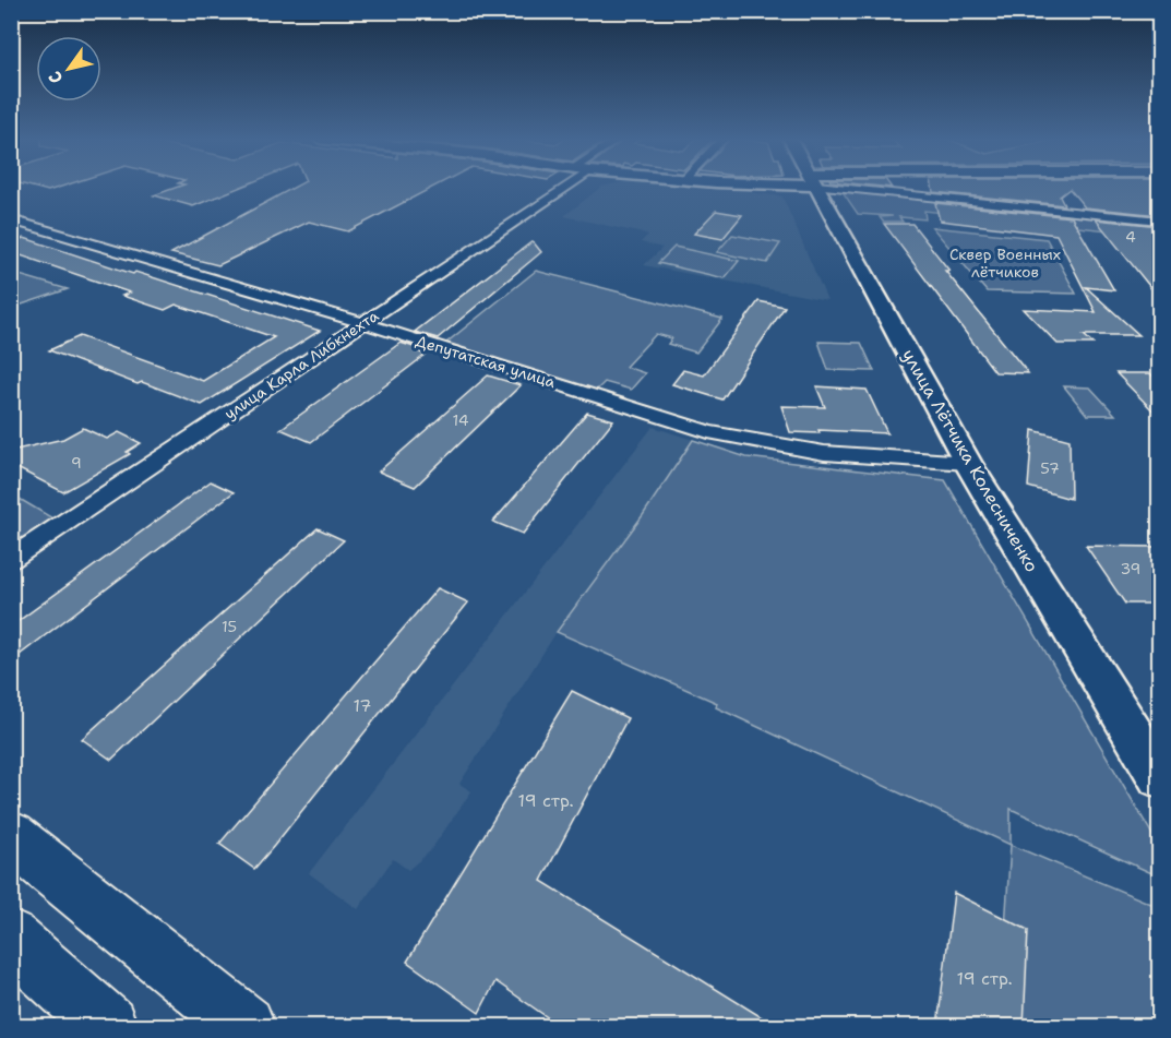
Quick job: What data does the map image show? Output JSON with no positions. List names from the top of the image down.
{
  "streets": {
    "street": ["Депутатская улица", "улица Карла Либкнехта", "улица Лётчика Колесниченко"]
  },
  "crossings": [
    ["Депутатская улица", "улица Карла Либкнехта"],
    ["Депутатская улица", "улица Лётчика Колесниченко"]
  ],
  "parks": ["Сквер Военных лётчиков"],
  "house_numbers": [
    "4",
    "14",
    "9",
    "57",
    "39",
    "15",
    "17",
    "19 стр.",
    "19 стр."
  ],
  "north": "bottom left"
}
